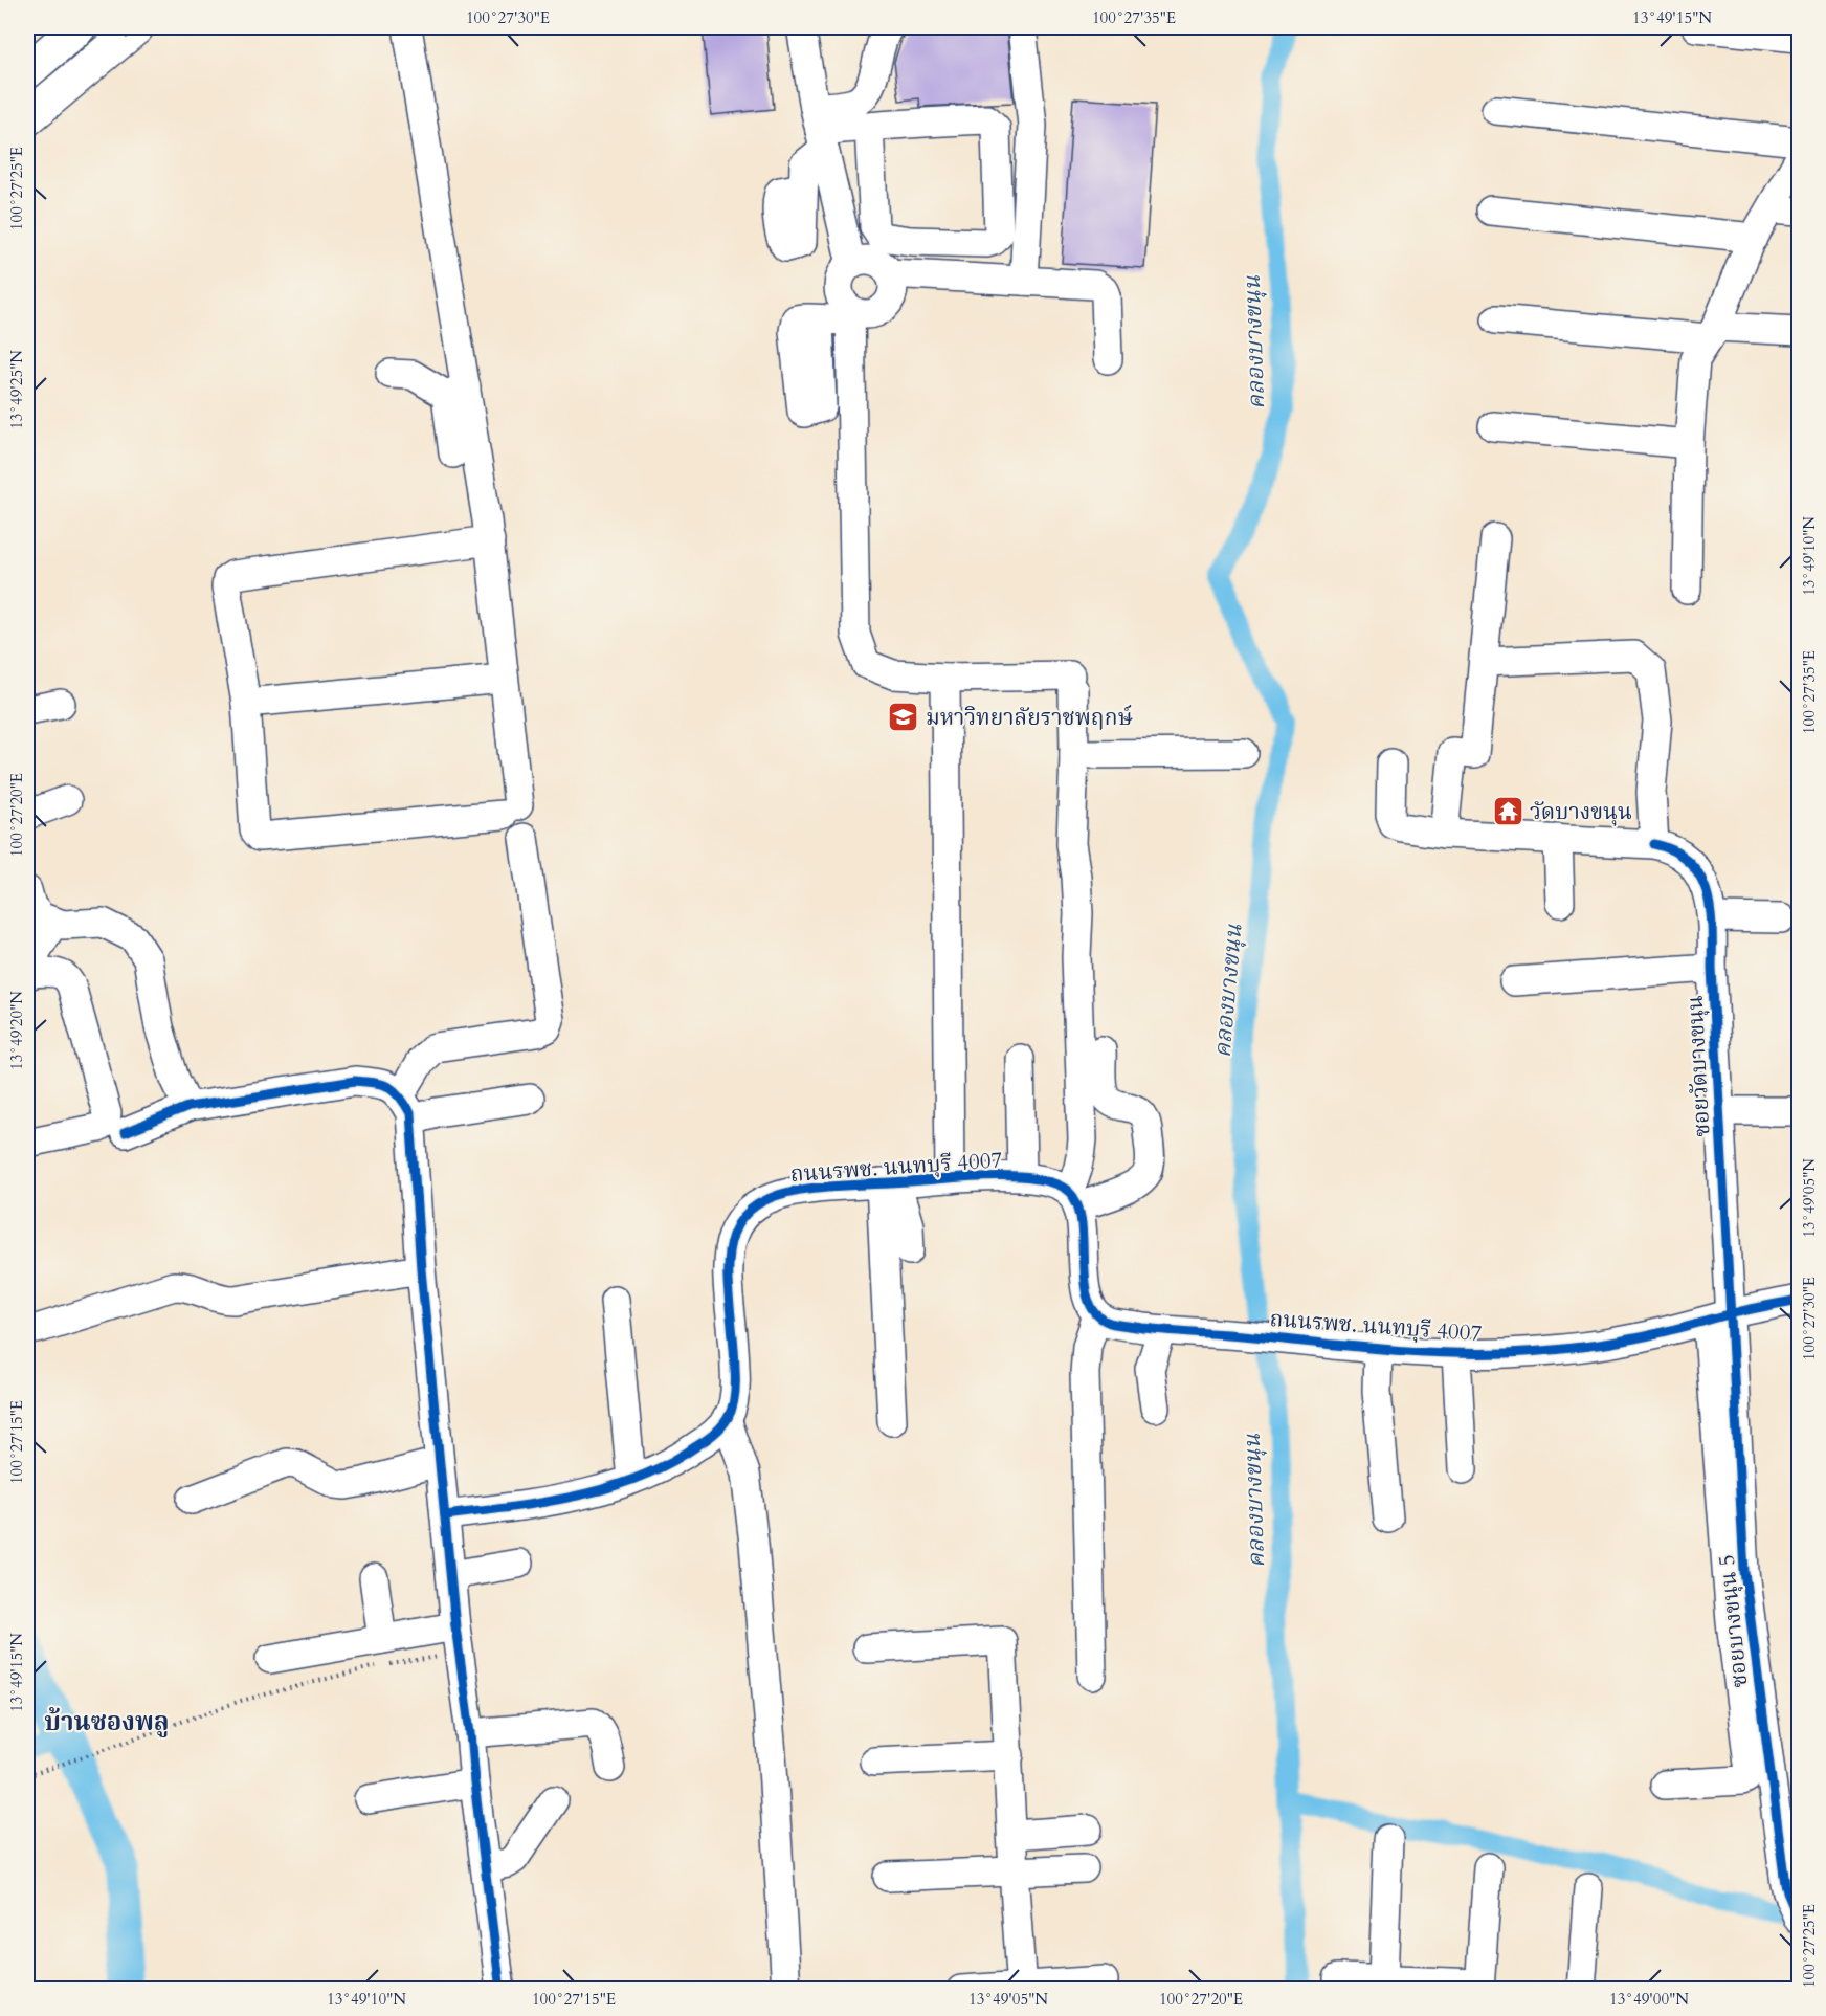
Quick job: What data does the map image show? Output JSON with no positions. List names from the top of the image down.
{
  "streets": {
    "street": ["ซอยวัดบางขนุน", "ถนนรพช. นนทบุรี 4007", "ซอยบางขนุน 5"]
  },
  "crossings": [
    ["ซอยวัดบางขนุน", "ถนนรพช. นนทบุรี 4007"],
    ["ซอยวัดบางขนุน", "ซอยบางขนุน 5"],
    ["ถนนรพช. นนทบุรี 4007", "ซอยบางขนุน 5"]
  ],
  "districts": ["บ้านซองพลู"],
  "water": ["คลองบางขนุน"],
  "places": {
    "school or university": ["มหาวิทยาลัยราชพฤกษ์"],
    "temple": ["วัดบางขนุน"]
  },
  "coordinates": [
    "100°27'30\"E",
    "100°27'35\"E",
    "13°49'15\"N",
    "100°27'25\"E",
    "13°49'25\"N",
    "13°49'10\"N",
    "100°27'20\"E",
    "13°49'20\"N",
    "13°49'05\"N",
    "100°27'15\"E",
    "13°49'00\"N"
  ]
}
